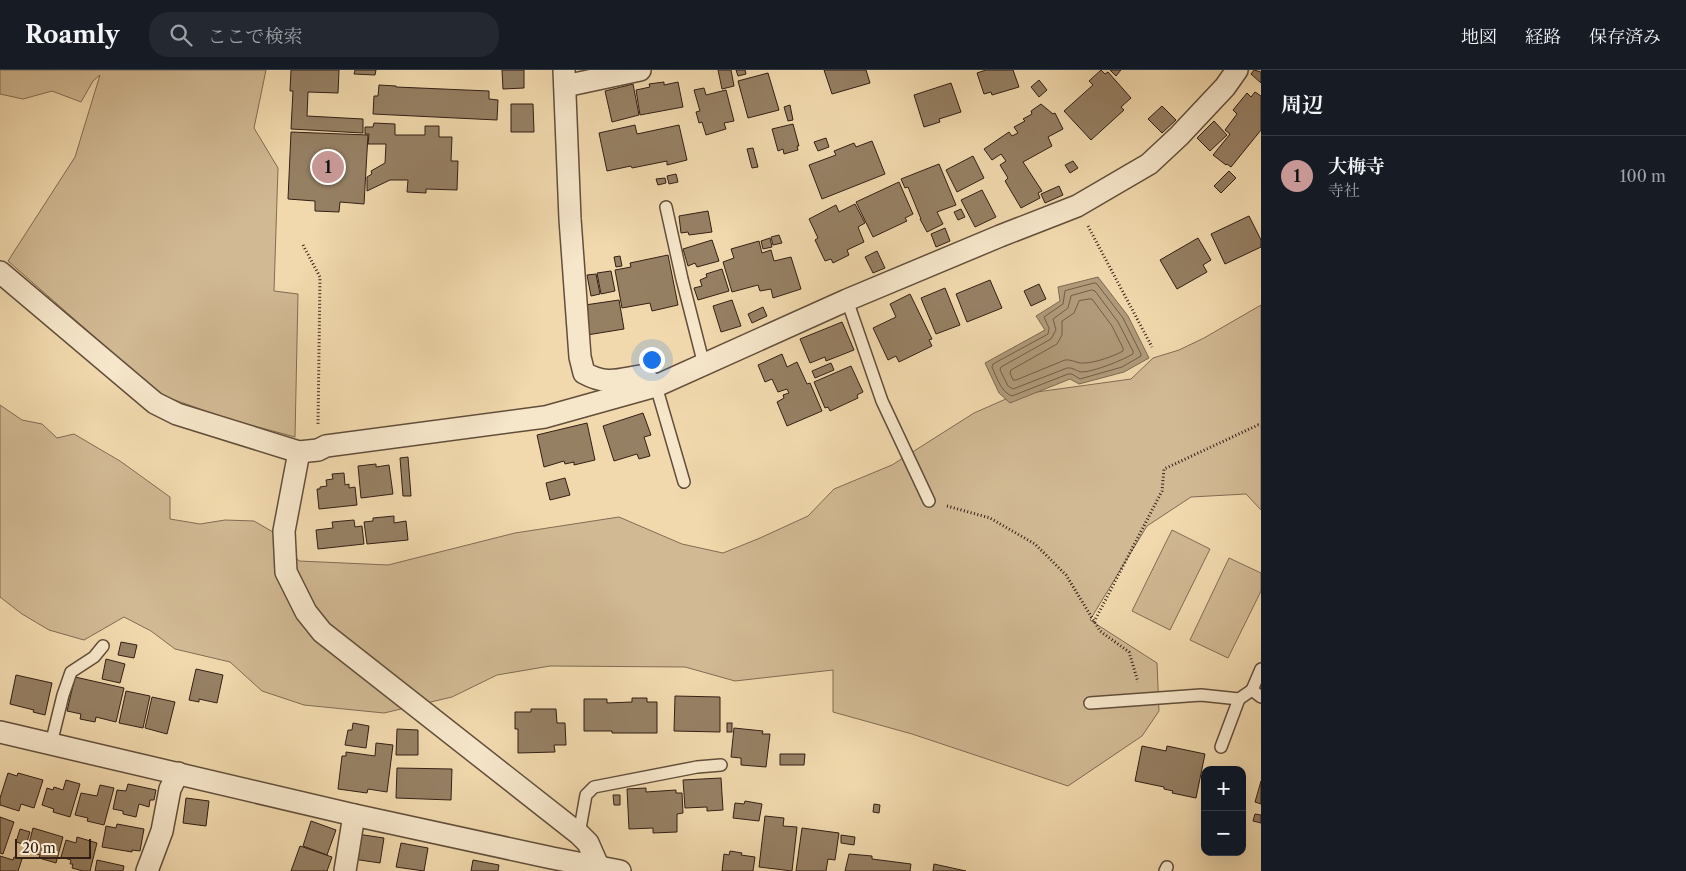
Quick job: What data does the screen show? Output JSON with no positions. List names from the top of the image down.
{
  "scale_bar": "20 m",
  "page": {
    "header": "Roamly",
    "search": "ここで検索",
    "nav": ["地図", "経路", "保存済み"],
    "heading": "周辺",
    "list": [
      {
        "mark": "1",
        "name": "大梅寺",
        "note": "寺社",
        "value": "100 m"
      }
    ],
    "pins": "1",
    "map_buttons": ["+", "−"],
    "scale": "20 m"
  }
}
